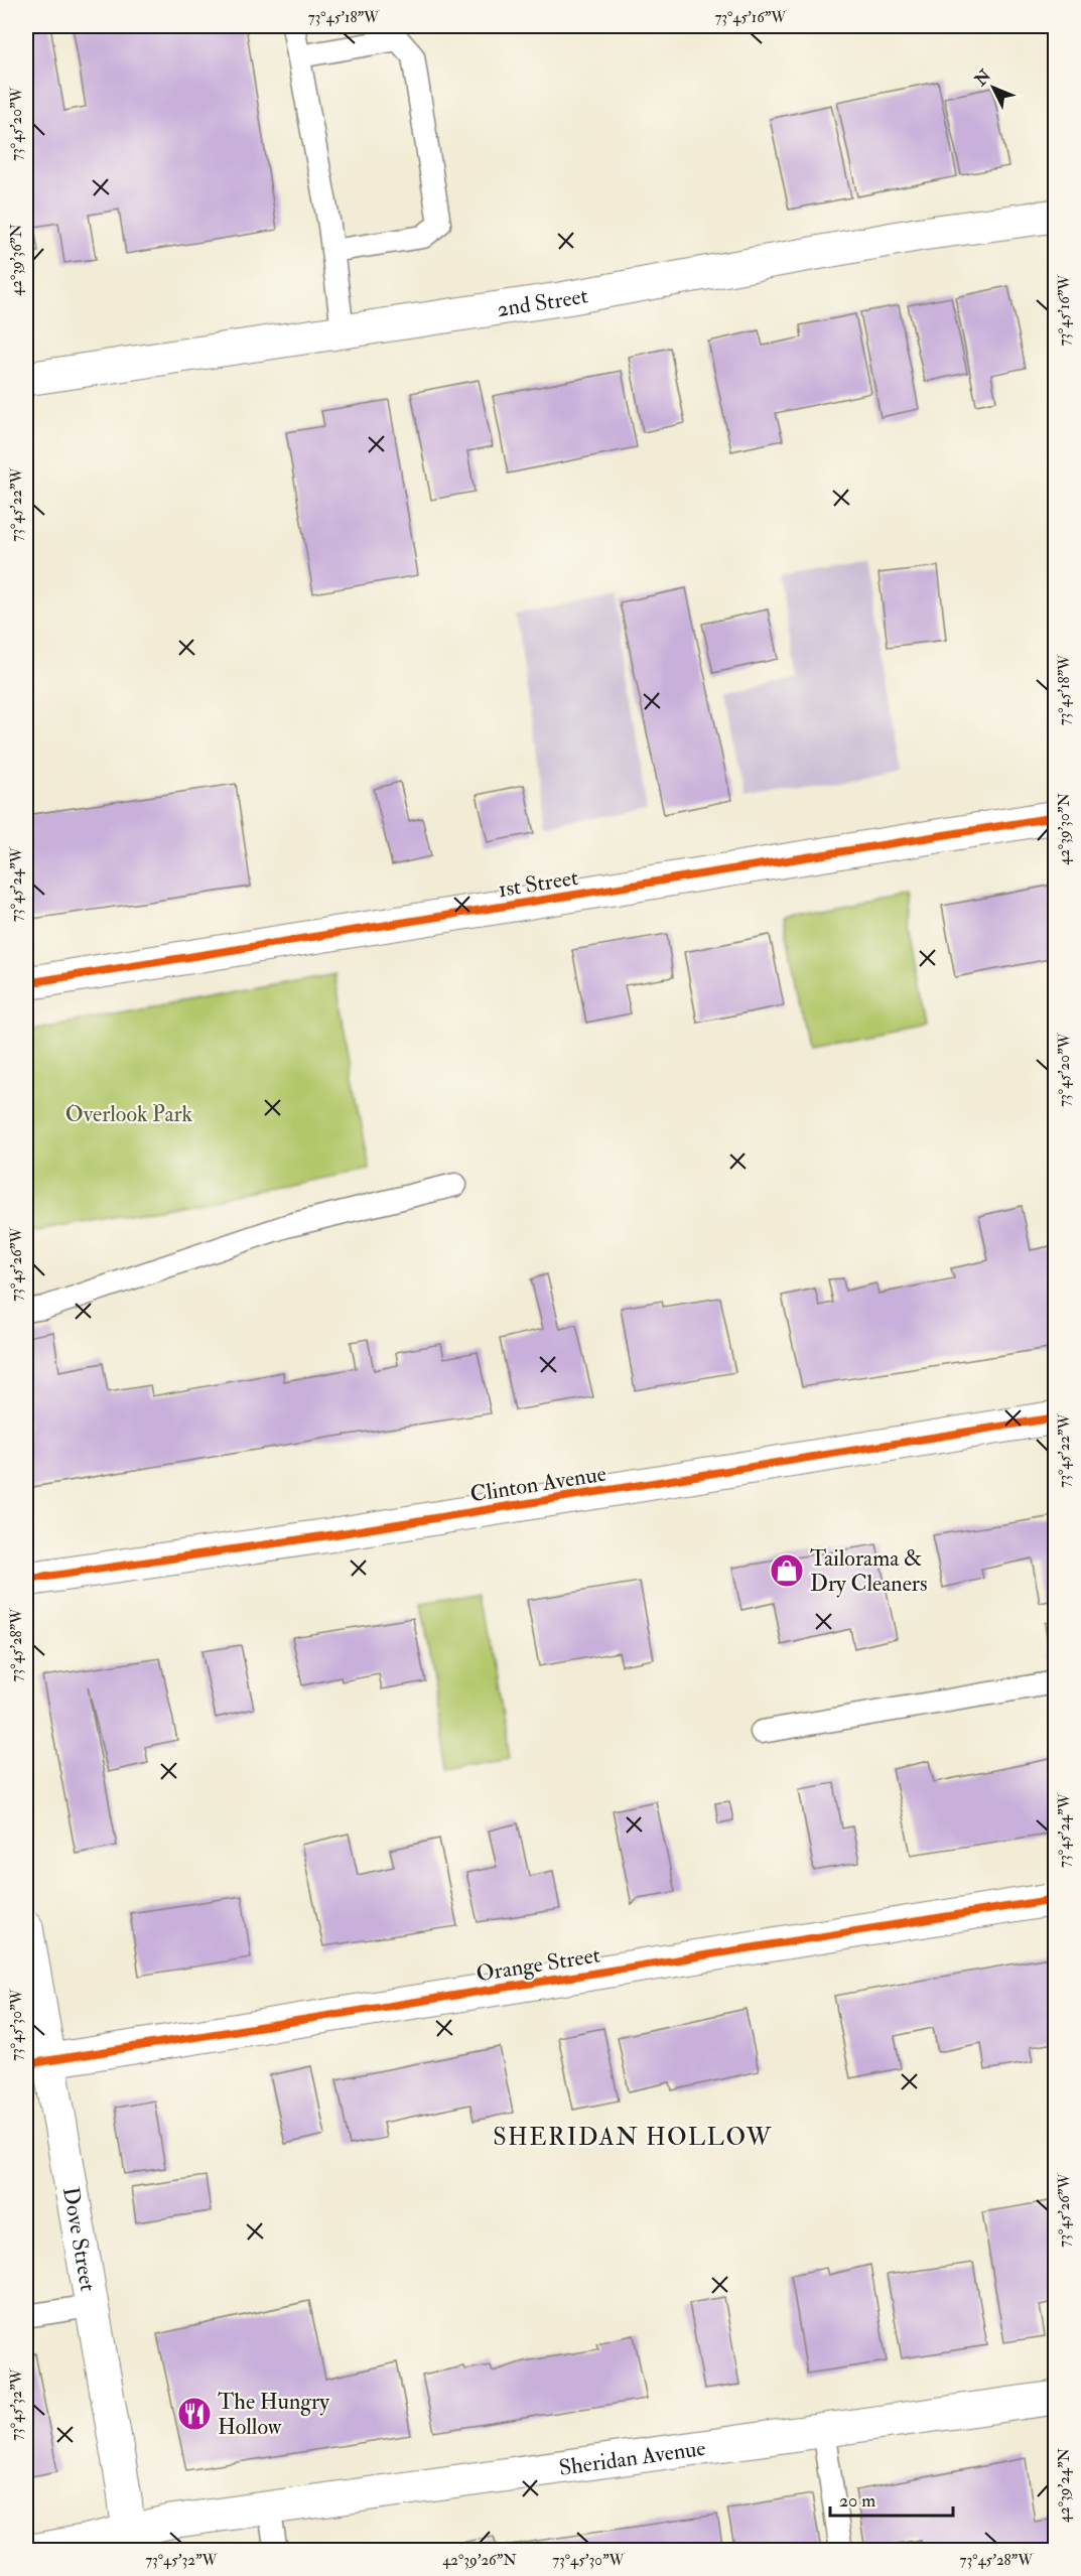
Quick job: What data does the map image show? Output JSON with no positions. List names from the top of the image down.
{
  "streets": {
    "street": [
      "2nd Street",
      "1st Street",
      "Clinton Avenue",
      "Orange Street",
      "Dove Street",
      "Sheridan Avenue"
    ]
  },
  "crossings": [
    ["Orange Street", "Dove Street"],
    ["Dove Street", "Sheridan Avenue"]
  ],
  "districts": ["SHERIDAN HOLLOW"],
  "parks": ["Overlook Park"],
  "places": {
    "shop": ["Tailorama & Dry Cleaners"],
    "restaurant": ["The Hungry Hollow"]
  },
  "scale_bar": "20 m",
  "north": "top left",
  "coordinates": [
    "73°45'18\"W",
    "73°45'16\"W",
    "73°45'20\"W",
    "42°39'36\"N",
    "73°45'22\"W",
    "42°39'30\"N",
    "73°45'24\"W",
    "73°45'26\"W",
    "73°45'28\"W",
    "73°45'30\"W",
    "73°45'32\"W",
    "42°39'24\"N",
    "42°39'26\"N"
  ]
}
